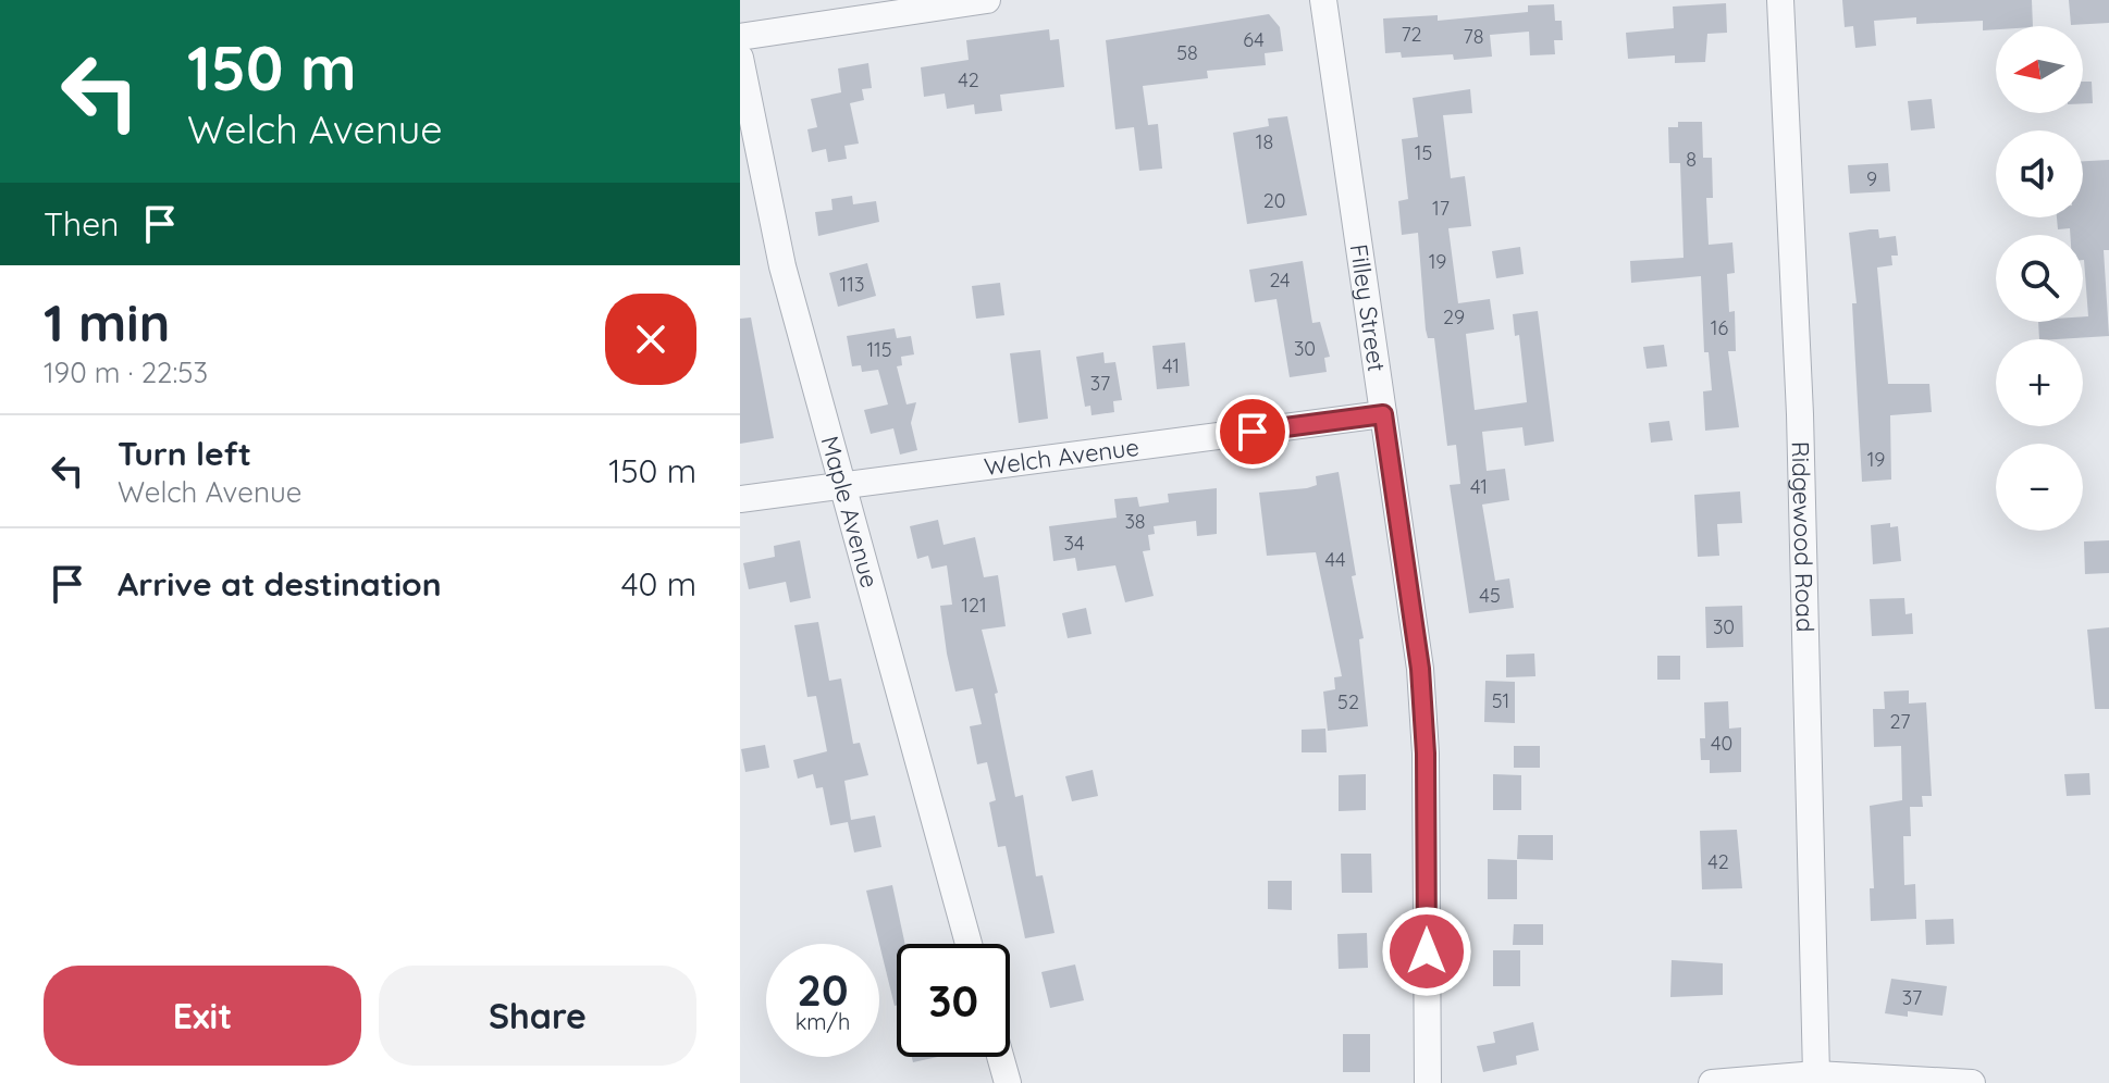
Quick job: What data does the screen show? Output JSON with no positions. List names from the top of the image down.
{
  "streets": {
    "street": [
      "Filley Street",
      "Welch Avenue",
      "Maple Avenue",
      "Ridgewood Road"
    ]
  },
  "crossings": [
    ["Filley Street", "Welch Avenue"],
    ["Welch Avenue", "Maple Avenue"]
  ],
  "house_numbers": [
    "72",
    "78",
    "64",
    "58",
    "42",
    "18",
    "15",
    "8",
    "9",
    "20",
    "17",
    "19",
    "24",
    "113",
    "29",
    "16",
    "30",
    "115",
    "41",
    "37",
    "19",
    "41",
    "38",
    "34",
    "44",
    "45",
    "121",
    "30",
    "51",
    "52",
    "27",
    "40",
    "42",
    "37"
  ],
  "north": "left",
  "page": {
    "turn": ["150 m", "Welch Avenue"],
    "map_buttons": ["+", "−"],
    "then": "Then",
    "heading": ["1 min", "190 m · 22:53"],
    "list": [
      {
        "name": "Turn left",
        "note": "Welch Avenue",
        "value": "150 m"
      },
      {
        "name": "Arrive at destination",
        "value": "40 m"
      }
    ],
    "speed": "20 km/h",
    "limit": "30",
    "buttons": ["Exit", "Share"]
  }
}
